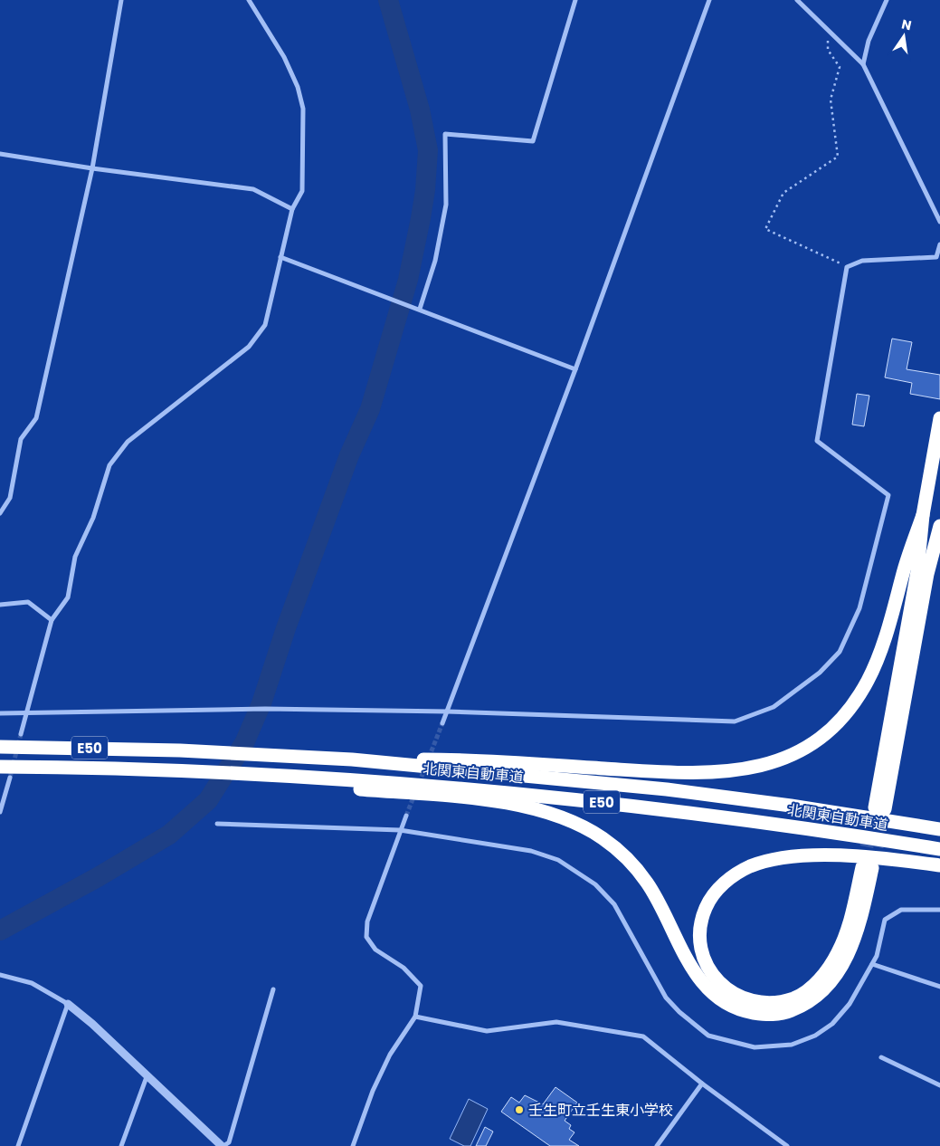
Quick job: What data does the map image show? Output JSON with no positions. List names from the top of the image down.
{
  "streets": {
    "highway": ["E50", "北関東自動車道"]
  },
  "places": ["壬生町立壬生東小学校"],
  "north": "top"
}
